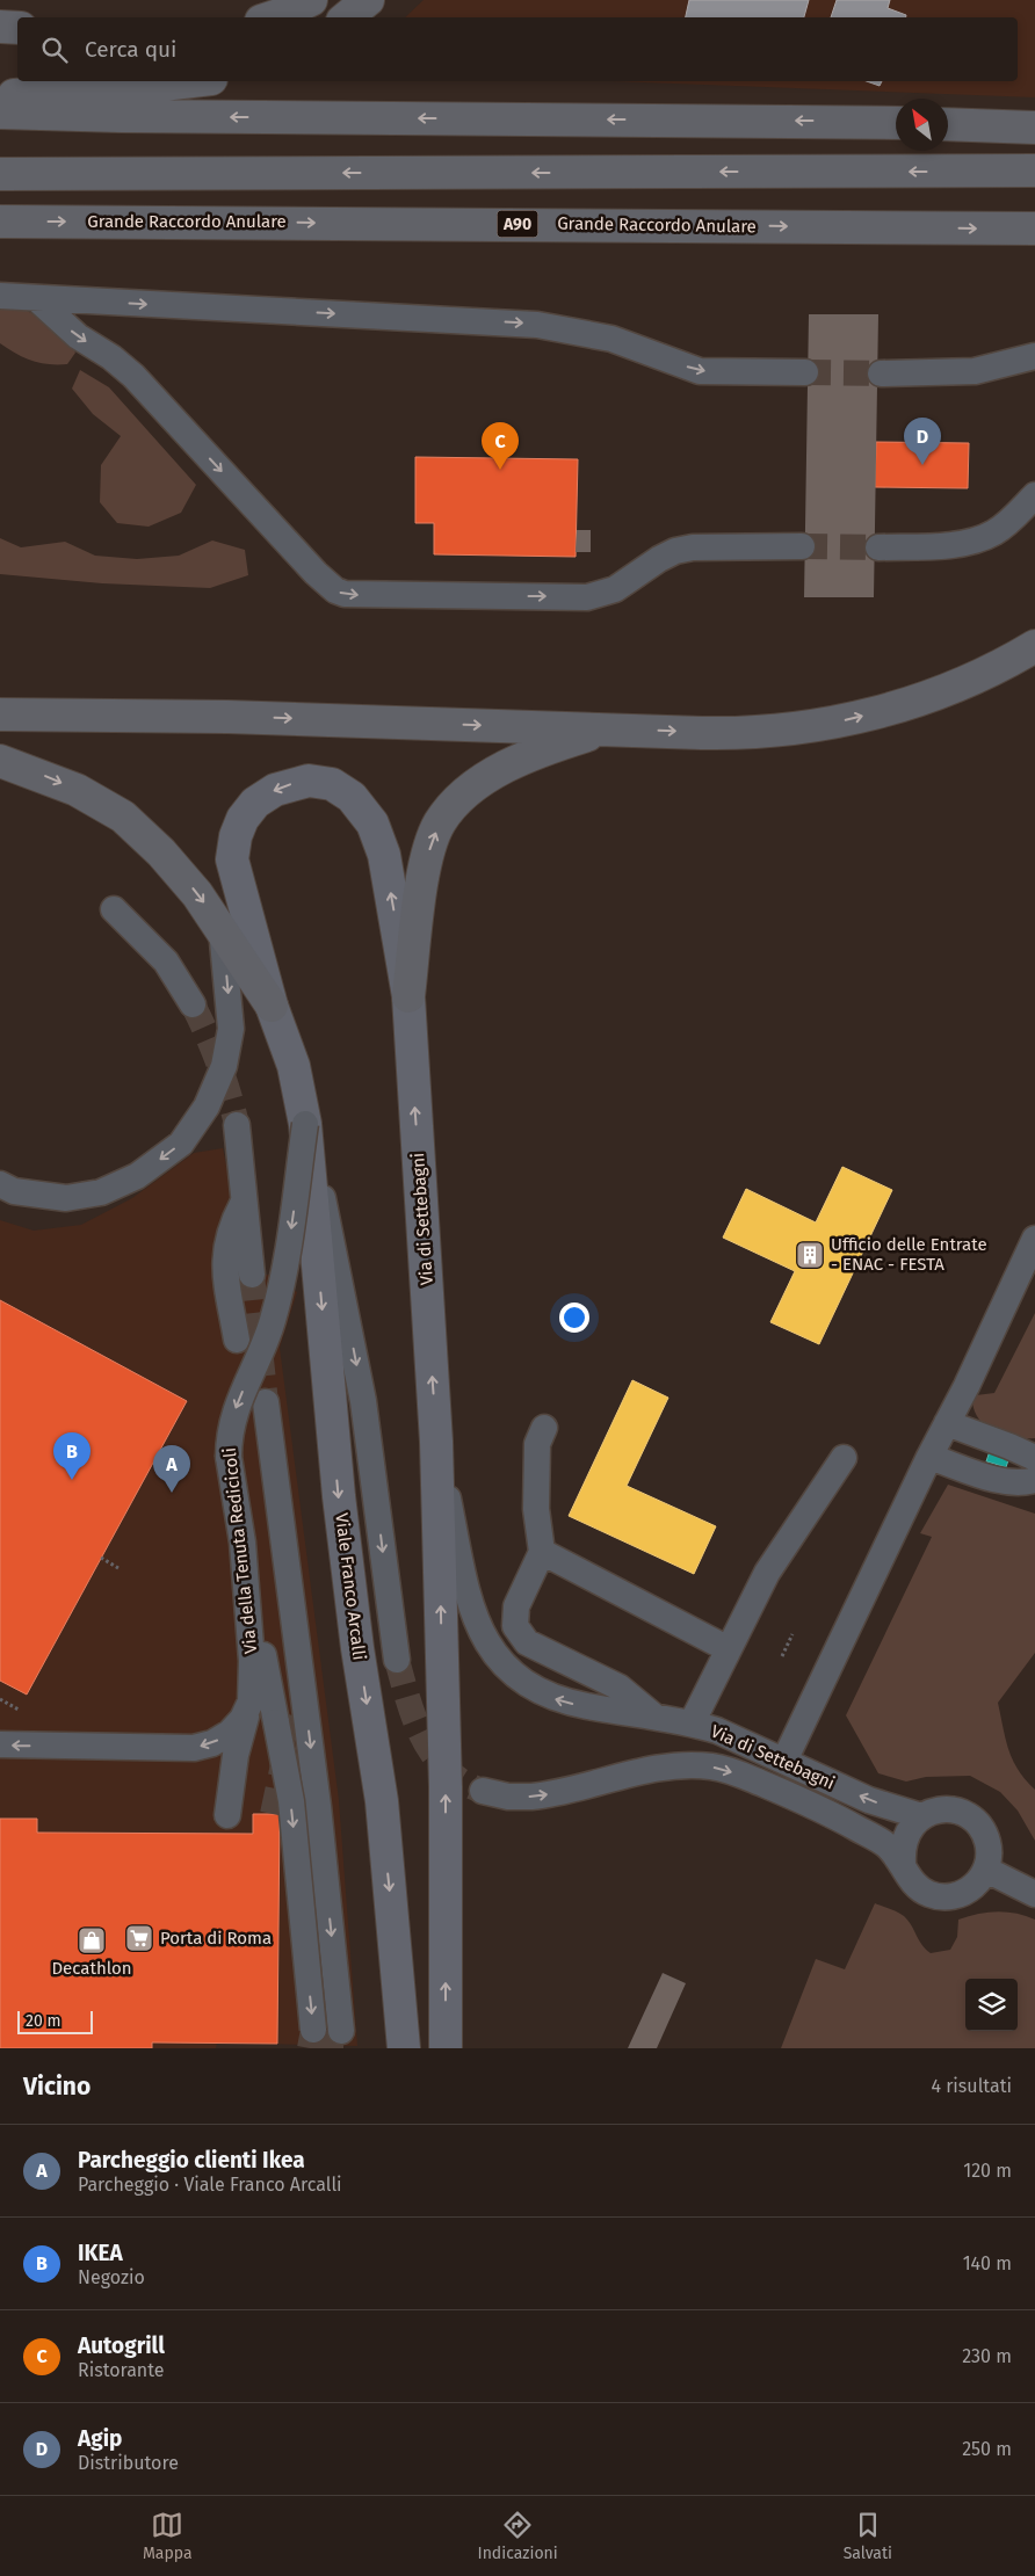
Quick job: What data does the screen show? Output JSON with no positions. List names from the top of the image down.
{
  "streets": {
    "highway": ["Grande Raccordo Anulare", "A90"],
    "main road": ["Via di Settebagni", "Via della Tenuta Redicicoli", "Viale Franco Arcalli"]
  },
  "crossings": [
    ["Via di Settebagni", "Via della Tenuta Redicicoli"],
    ["Via della Tenuta Redicicoli", "Viale Franco Arcalli"]
  ],
  "one_way": ["Via della Tenuta Redicicoli"],
  "places": {
    "building": ["Ufficio delle Entrate - ENAC - FESTA"],
    "supermarket": ["Porta di Roma"],
    "shop": ["Decathlon"]
  },
  "scale_bar": "20 m",
  "north": "top left",
  "page": {
    "search": "Cerca qui",
    "pins": [
      "D",
      "C",
      "B",
      "A"
    ],
    "scale": "20 m",
    "heading": ["Vicino", "4 risultati"],
    "list": [
      {
        "mark": "A",
        "name": "Parcheggio clienti Ikea",
        "note": "Parcheggio · Viale Franco Arcalli",
        "value": "120 m"
      },
      {
        "mark": "B",
        "name": "IKEA",
        "note": "Negozio",
        "value": "140 m"
      },
      {
        "mark": "C",
        "name": "Autogrill",
        "note": "Ristorante",
        "value": "230 m"
      },
      {
        "mark": "D",
        "name": "Agip",
        "note": "Distributore",
        "value": "250 m"
      }
    ],
    "nav": ["Mappa", "Indicazioni", "Salvati"]
  }
}
